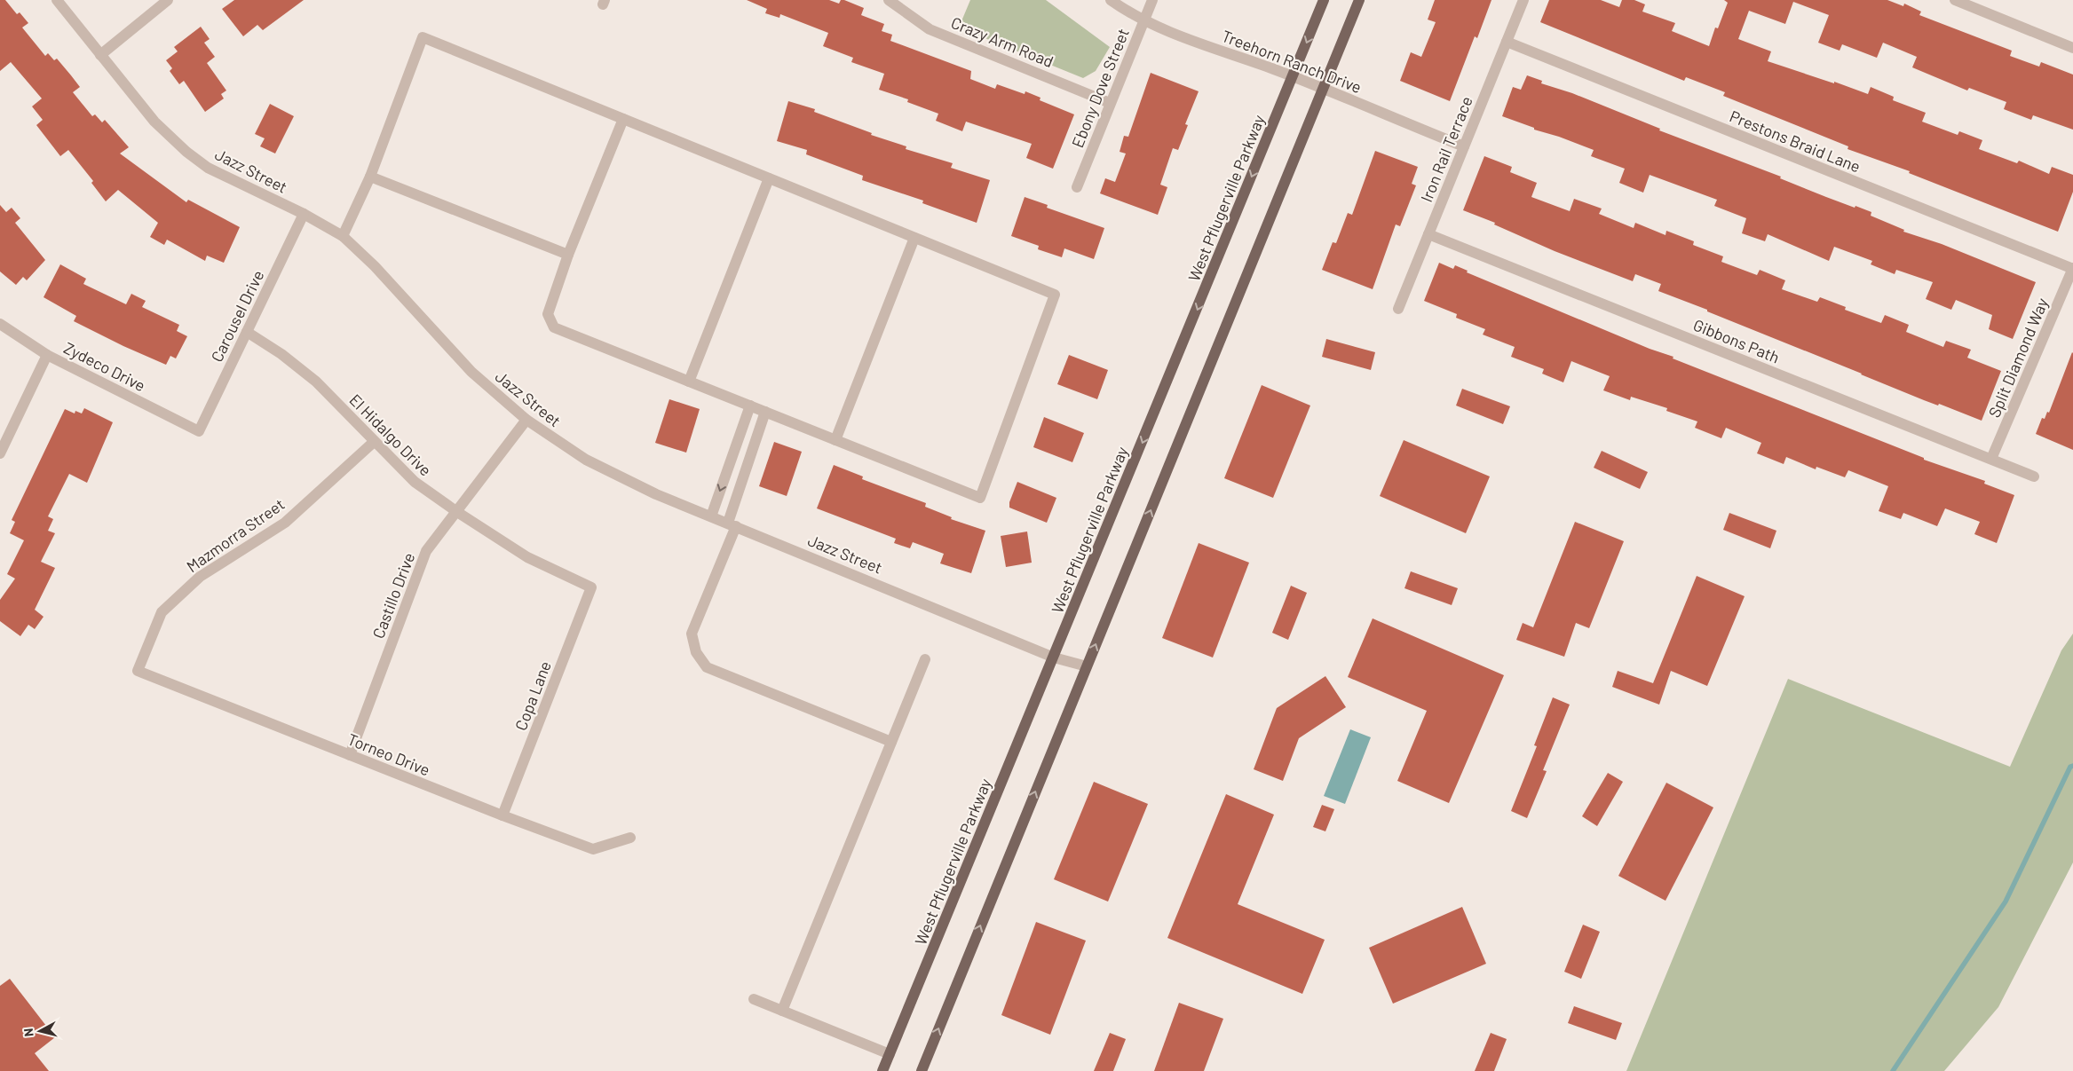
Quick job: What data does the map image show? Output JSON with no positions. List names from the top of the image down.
{
  "streets": {
    "main road": ["West Pflugerville Parkway"],
    "street": [
      "Crazy Arm Road",
      "Treehorn Ranch Drive",
      "Ebony Dove Street",
      "Prestons Braid Lane",
      "Iron Rail Terrace",
      "Jazz Street",
      "Carousel Drive",
      "Gibbons Path",
      "Split Diamond Way",
      "Zydeco Drive",
      "El Hidalgo Drive",
      "Mazmorra Street",
      "Castillo Drive",
      "Copa Lane",
      "Torneo Drive"
    ]
  },
  "crossings": [
    ["Crazy Arm Road", "Ebony Dove Street"],
    ["Treehorn Ranch Drive", "Ebony Dove Street"],
    ["Treehorn Ranch Drive", "Iron Rail Terrace"],
    ["Treehorn Ranch Drive", "West Pflugerville Parkway"],
    ["Prestons Braid Lane", "Iron Rail Terrace"],
    ["Prestons Braid Lane", "Split Diamond Way"],
    ["Iron Rail Terrace", "Gibbons Path"],
    ["Jazz Street", "West Pflugerville Parkway"],
    ["Jazz Street", "Carousel Drive"],
    ["Jazz Street", "Castillo Drive"],
    ["Carousel Drive", "Zydeco Drive"],
    ["Carousel Drive", "El Hidalgo Drive"],
    ["Gibbons Path", "Split Diamond Way"],
    ["El Hidalgo Drive", "Mazmorra Street"],
    ["El Hidalgo Drive", "Castillo Drive"],
    ["El Hidalgo Drive", "Copa Lane"],
    ["Mazmorra Street", "Torneo Drive"],
    ["Castillo Drive", "Torneo Drive"],
    ["Copa Lane", "Torneo Drive"]
  ],
  "north": "left"
}
